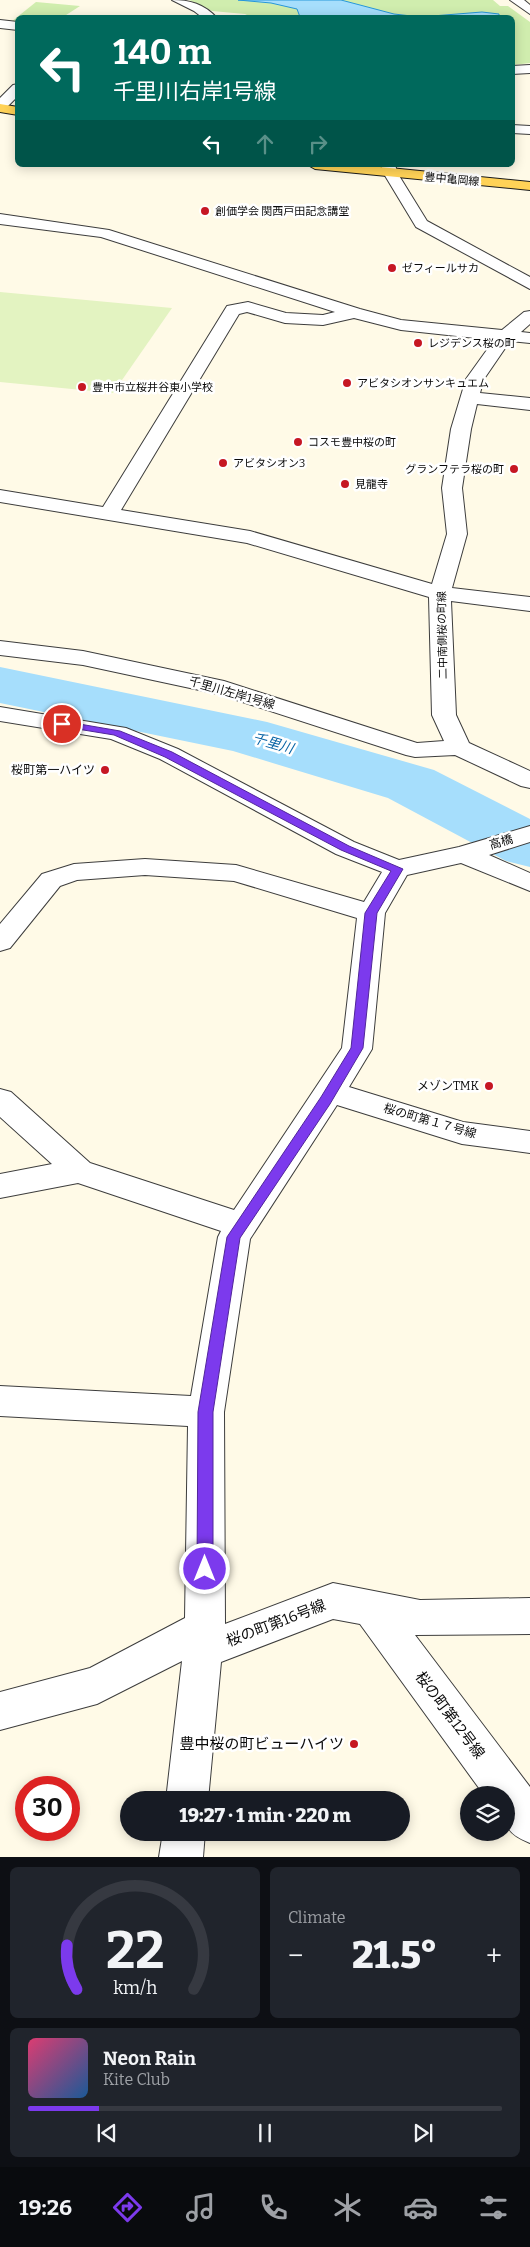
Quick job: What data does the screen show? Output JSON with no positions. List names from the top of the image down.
{
  "streets": {
    "main road": ["豊中亀岡線"],
    "street": [
      "二中南側桜の町線",
      "千里川左岸1号線",
      "高橋",
      "桜の町第１７号線",
      "桜の町第16号線",
      "桜の町第12号線"
    ]
  },
  "crossings": [
    ["二中南側桜の町線", "千里川左岸1号線"],
    ["桜の町第16号線", "桜の町第12号線"]
  ],
  "water": ["千里川"],
  "places": [
    "創価学会 関西戸田記念講堂",
    "ゼフィールサカ",
    "レジデンス桜の町",
    "アビタシオンサンキュエム",
    "豊中市立桜井谷東小学校",
    "コスモ豊中桜の町",
    "アビタシオン3",
    "グランフテラ桜の町",
    "見龍寺",
    "桜町第一ハイツ",
    "メゾンTMK",
    "豊中桜の町ビューハイツ"
  ],
  "page": {
    "turn": ["140 m", "千里川右岸1号線"],
    "limit": "30",
    "trip": "19:27 · 1 min · 220 m",
    "tile": "Climate",
    "heat": ["−", "21.5°", "+"],
    "song": ["Neon Rain", "Kite Club"],
    "tabs": "19:26",
    "gauge": ["22", "km/h"]
  }
}
